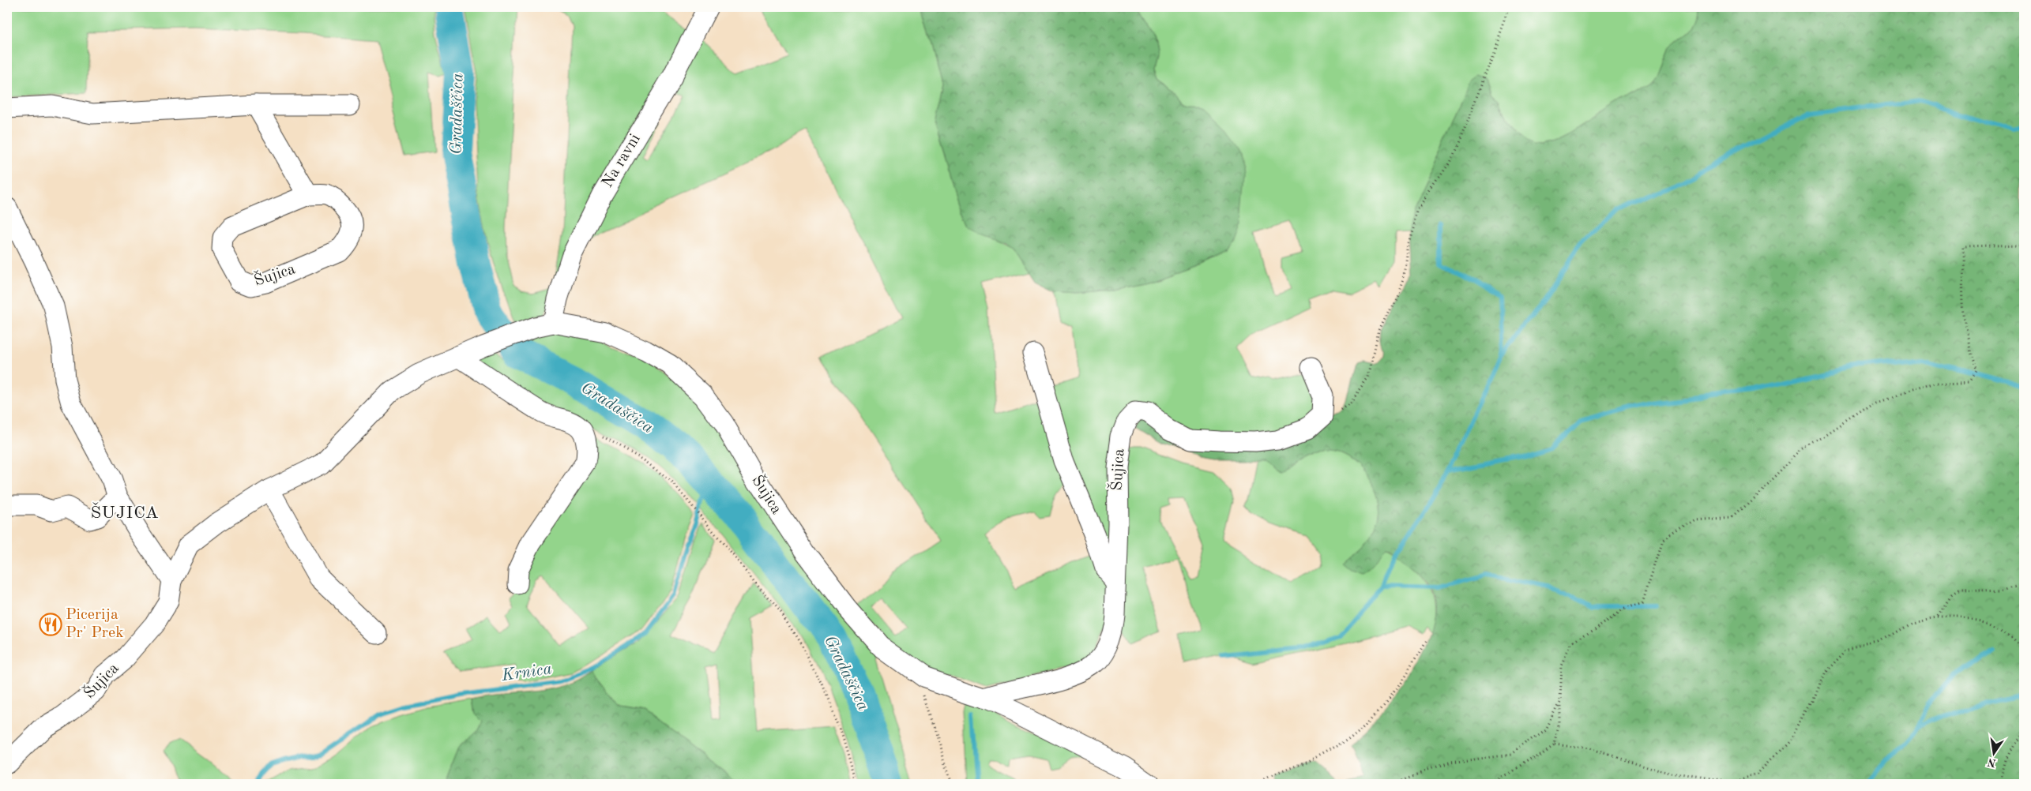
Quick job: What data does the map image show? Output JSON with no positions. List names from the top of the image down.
{
  "streets": {
    "street": ["Na ravni", "Šujica"]
  },
  "crossings": [
    ["Na ravni", "Šujica"]
  ],
  "districts": ["ŠUJICA"],
  "water": ["Gradaščica", "Krnica"],
  "places": {
    "restaurant": ["Picerija Pr' Prek"]
  },
  "north": "bottom"
}
